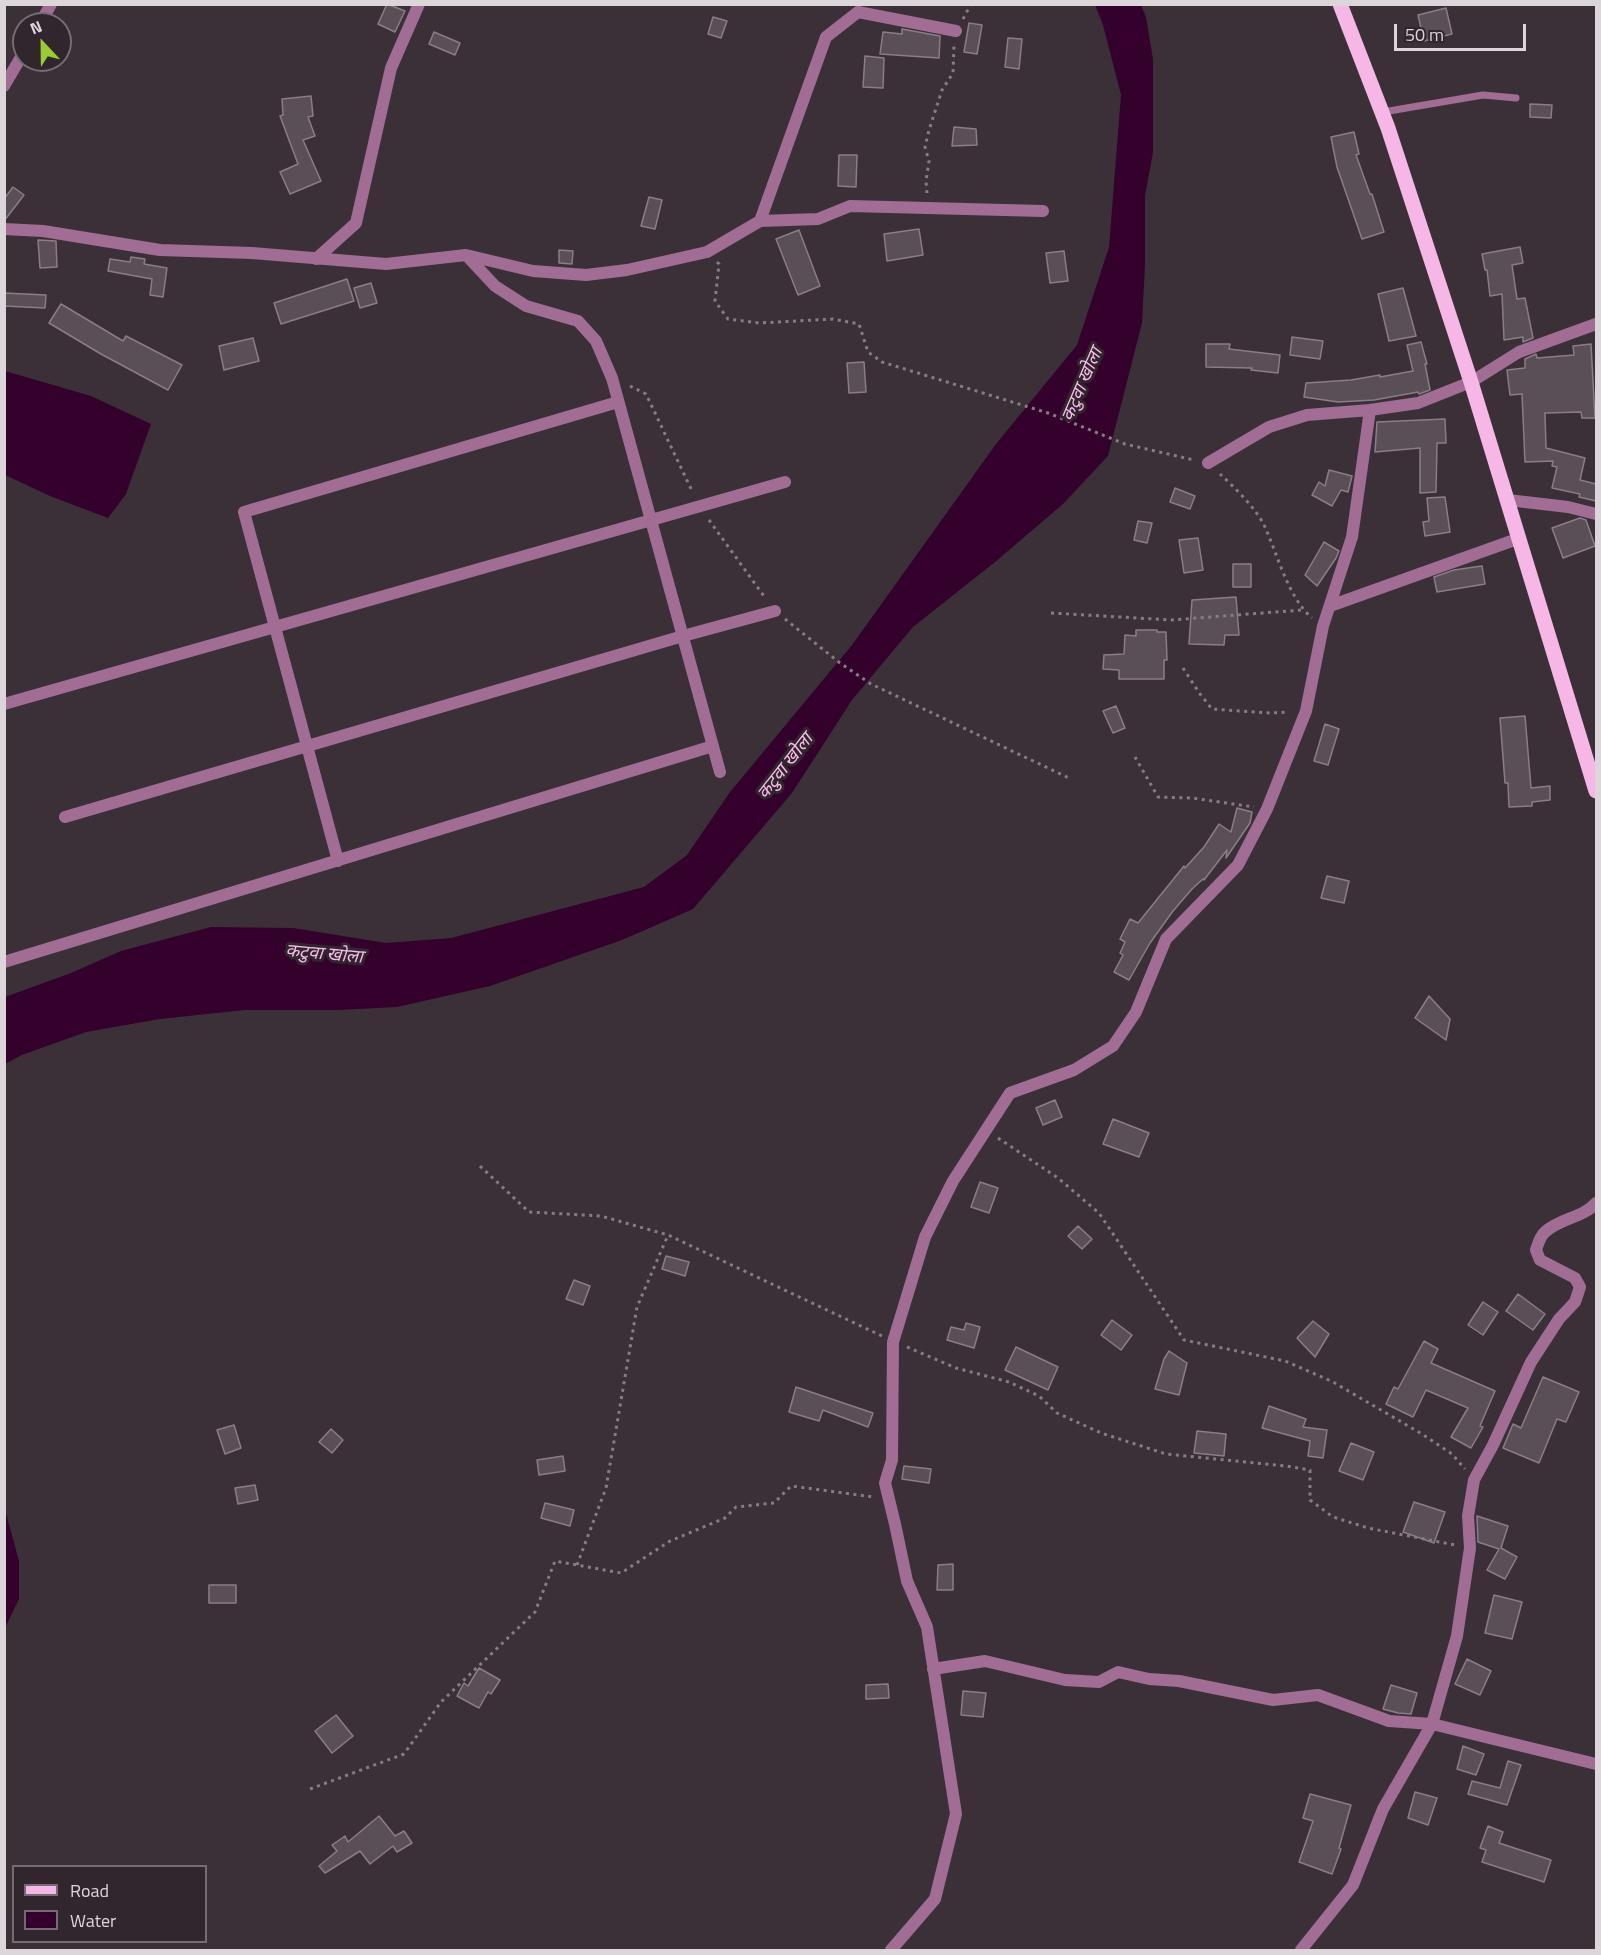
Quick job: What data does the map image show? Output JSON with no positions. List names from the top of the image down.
{
  "water": ["कटुवा खोला"],
  "legend": ["Road", "Water"],
  "scale_bar": "50 m",
  "north": "top"
}
